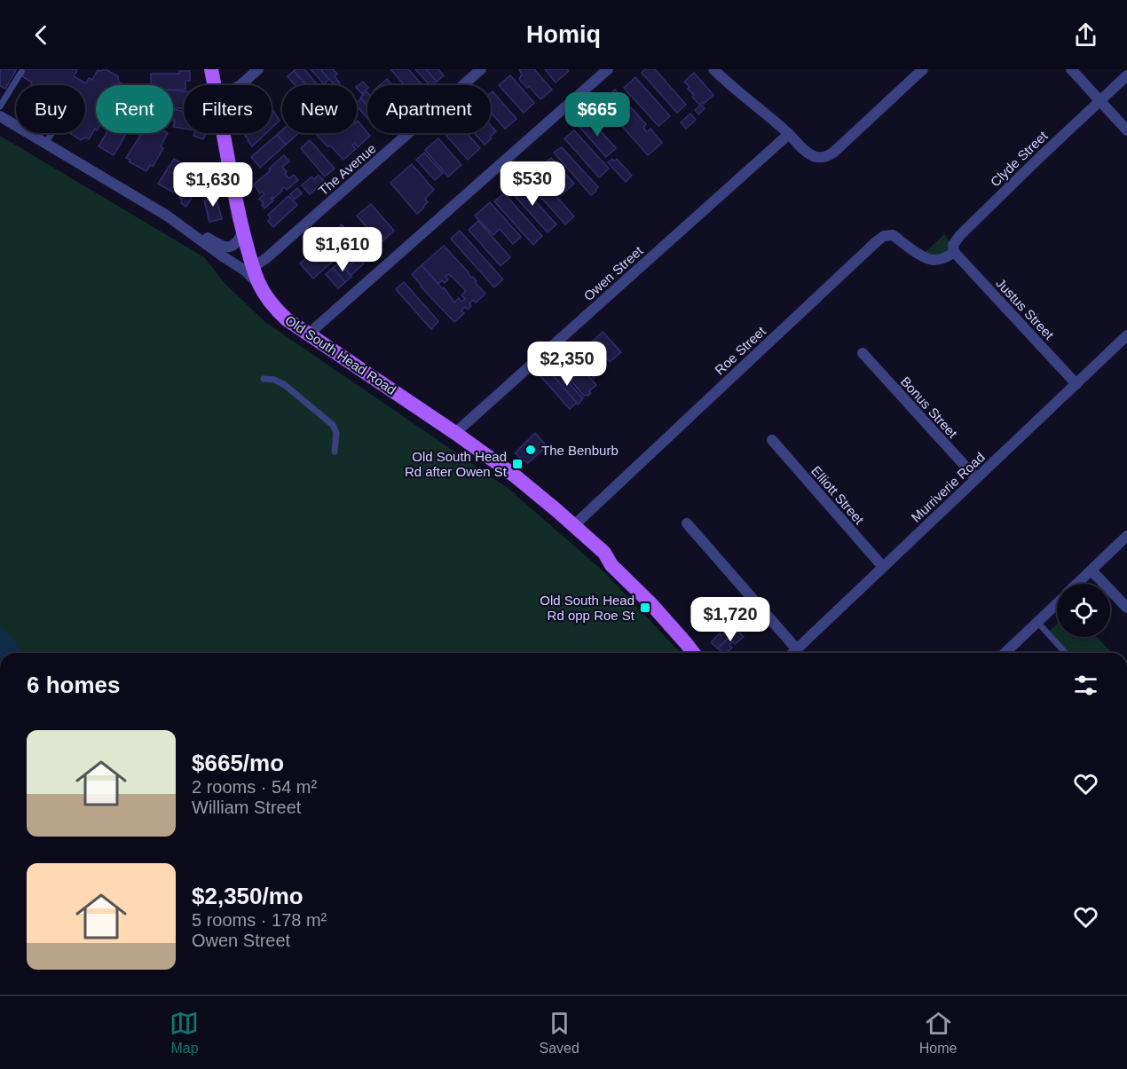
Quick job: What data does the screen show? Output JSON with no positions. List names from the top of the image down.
{
  "streets": {
    "main road": ["Old South Head Road"],
    "street": [
      "Clyde Street",
      "The Avenue",
      "Owen Street",
      "Justus Street",
      "Roe Street",
      "Bonus Street",
      "Murriverie Road",
      "Elliott Street"
    ]
  },
  "crossings": [
    ["Clyde Street", "Justus Street"],
    ["Clyde Street", "Roe Street"],
    ["The Avenue", "Old South Head Road"],
    ["Owen Street", "Old South Head Road"],
    ["Justus Street", "Roe Street"],
    ["Justus Street", "Murriverie Road"],
    ["Roe Street", "Old South Head Road"],
    ["Bonus Street", "Murriverie Road"],
    ["Murriverie Road", "Elliott Street"]
  ],
  "places": {
    "other": ["The Benburb"],
    "transit": ["Old South Head Rd after Owen St", "Old South Head Rd opp Roe St"]
  },
  "page": {
    "header": "Homiq",
    "chip": [
      "Buy",
      "Rent",
      "Filters",
      "New",
      "Apartment"
    ],
    "price": [
      "$665",
      "$530",
      "$1,630",
      "$1,610",
      "$2,350",
      "$1,720"
    ],
    "heading": "6 homes",
    "list": [
      {
        "name": "$665/mo",
        "note": "2 rooms · 54 m² · William Street"
      },
      {
        "name": "$2,350/mo",
        "note": "5 rooms · 178 m² · Owen Street"
      }
    ],
    "tabs": ["Map", "Saved", "Home"]
  }
}
